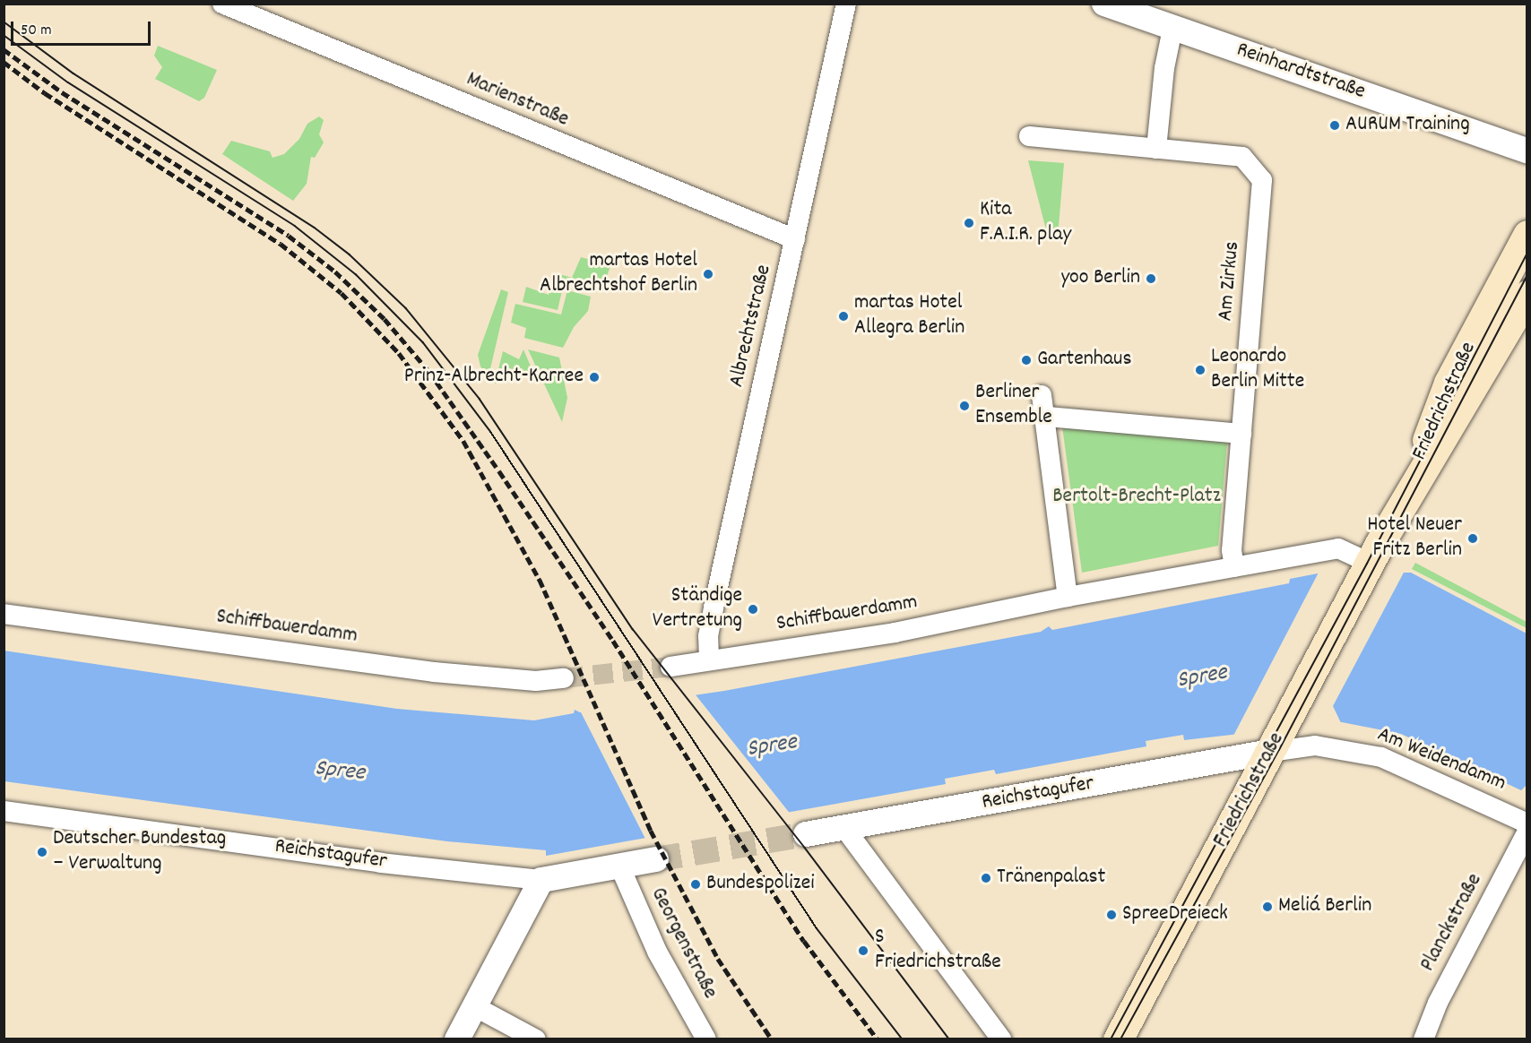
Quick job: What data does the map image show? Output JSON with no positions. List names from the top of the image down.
{
  "streets": {
    "main road": ["Friedrichstraße"],
    "street": [
      "Reinhardtstraße",
      "Marienstraße",
      "Am Zirkus",
      "Albrechtstraße",
      "Schiffbauerdamm",
      "Am Weidendamm",
      "Reichstagufer",
      "Planckstraße",
      "Georgenstraße"
    ]
  },
  "crossings": [
    ["Marienstraße", "Albrechtstraße"],
    ["Am Zirkus", "Schiffbauerdamm"],
    ["Albrechtstraße", "Schiffbauerdamm"],
    ["Friedrichstraße", "Schiffbauerdamm"],
    ["Friedrichstraße", "Am Weidendamm"],
    ["Friedrichstraße", "Reichstagufer"],
    ["Am Weidendamm", "Reichstagufer"],
    ["Reichstagufer", "Georgenstraße"]
  ],
  "water": ["Spree"],
  "parks": ["Bertolt-Brecht-Platz"],
  "places": [
    "AURUM Training",
    "Kita F.A.I.R. play",
    "martas Hotel Albrechtshof Berlin",
    "yoo Berlin",
    "martas Hotel Allegra Berlin",
    "Gartenhaus",
    "Leonardo Berlin Mitte",
    "Prinz-Albrecht-Karree",
    "Berliner Ensemble",
    "Hotel Neuer Fritz Berlin",
    "Ständige Vertretung",
    "Deutscher Bundestag – Verwaltung",
    "Tränenpalast",
    "Bundespolizei",
    "Meliá Berlin",
    "SpreeDreieck",
    "S Friedrichstraße"
  ],
  "scale_bar": "50 m"
}
